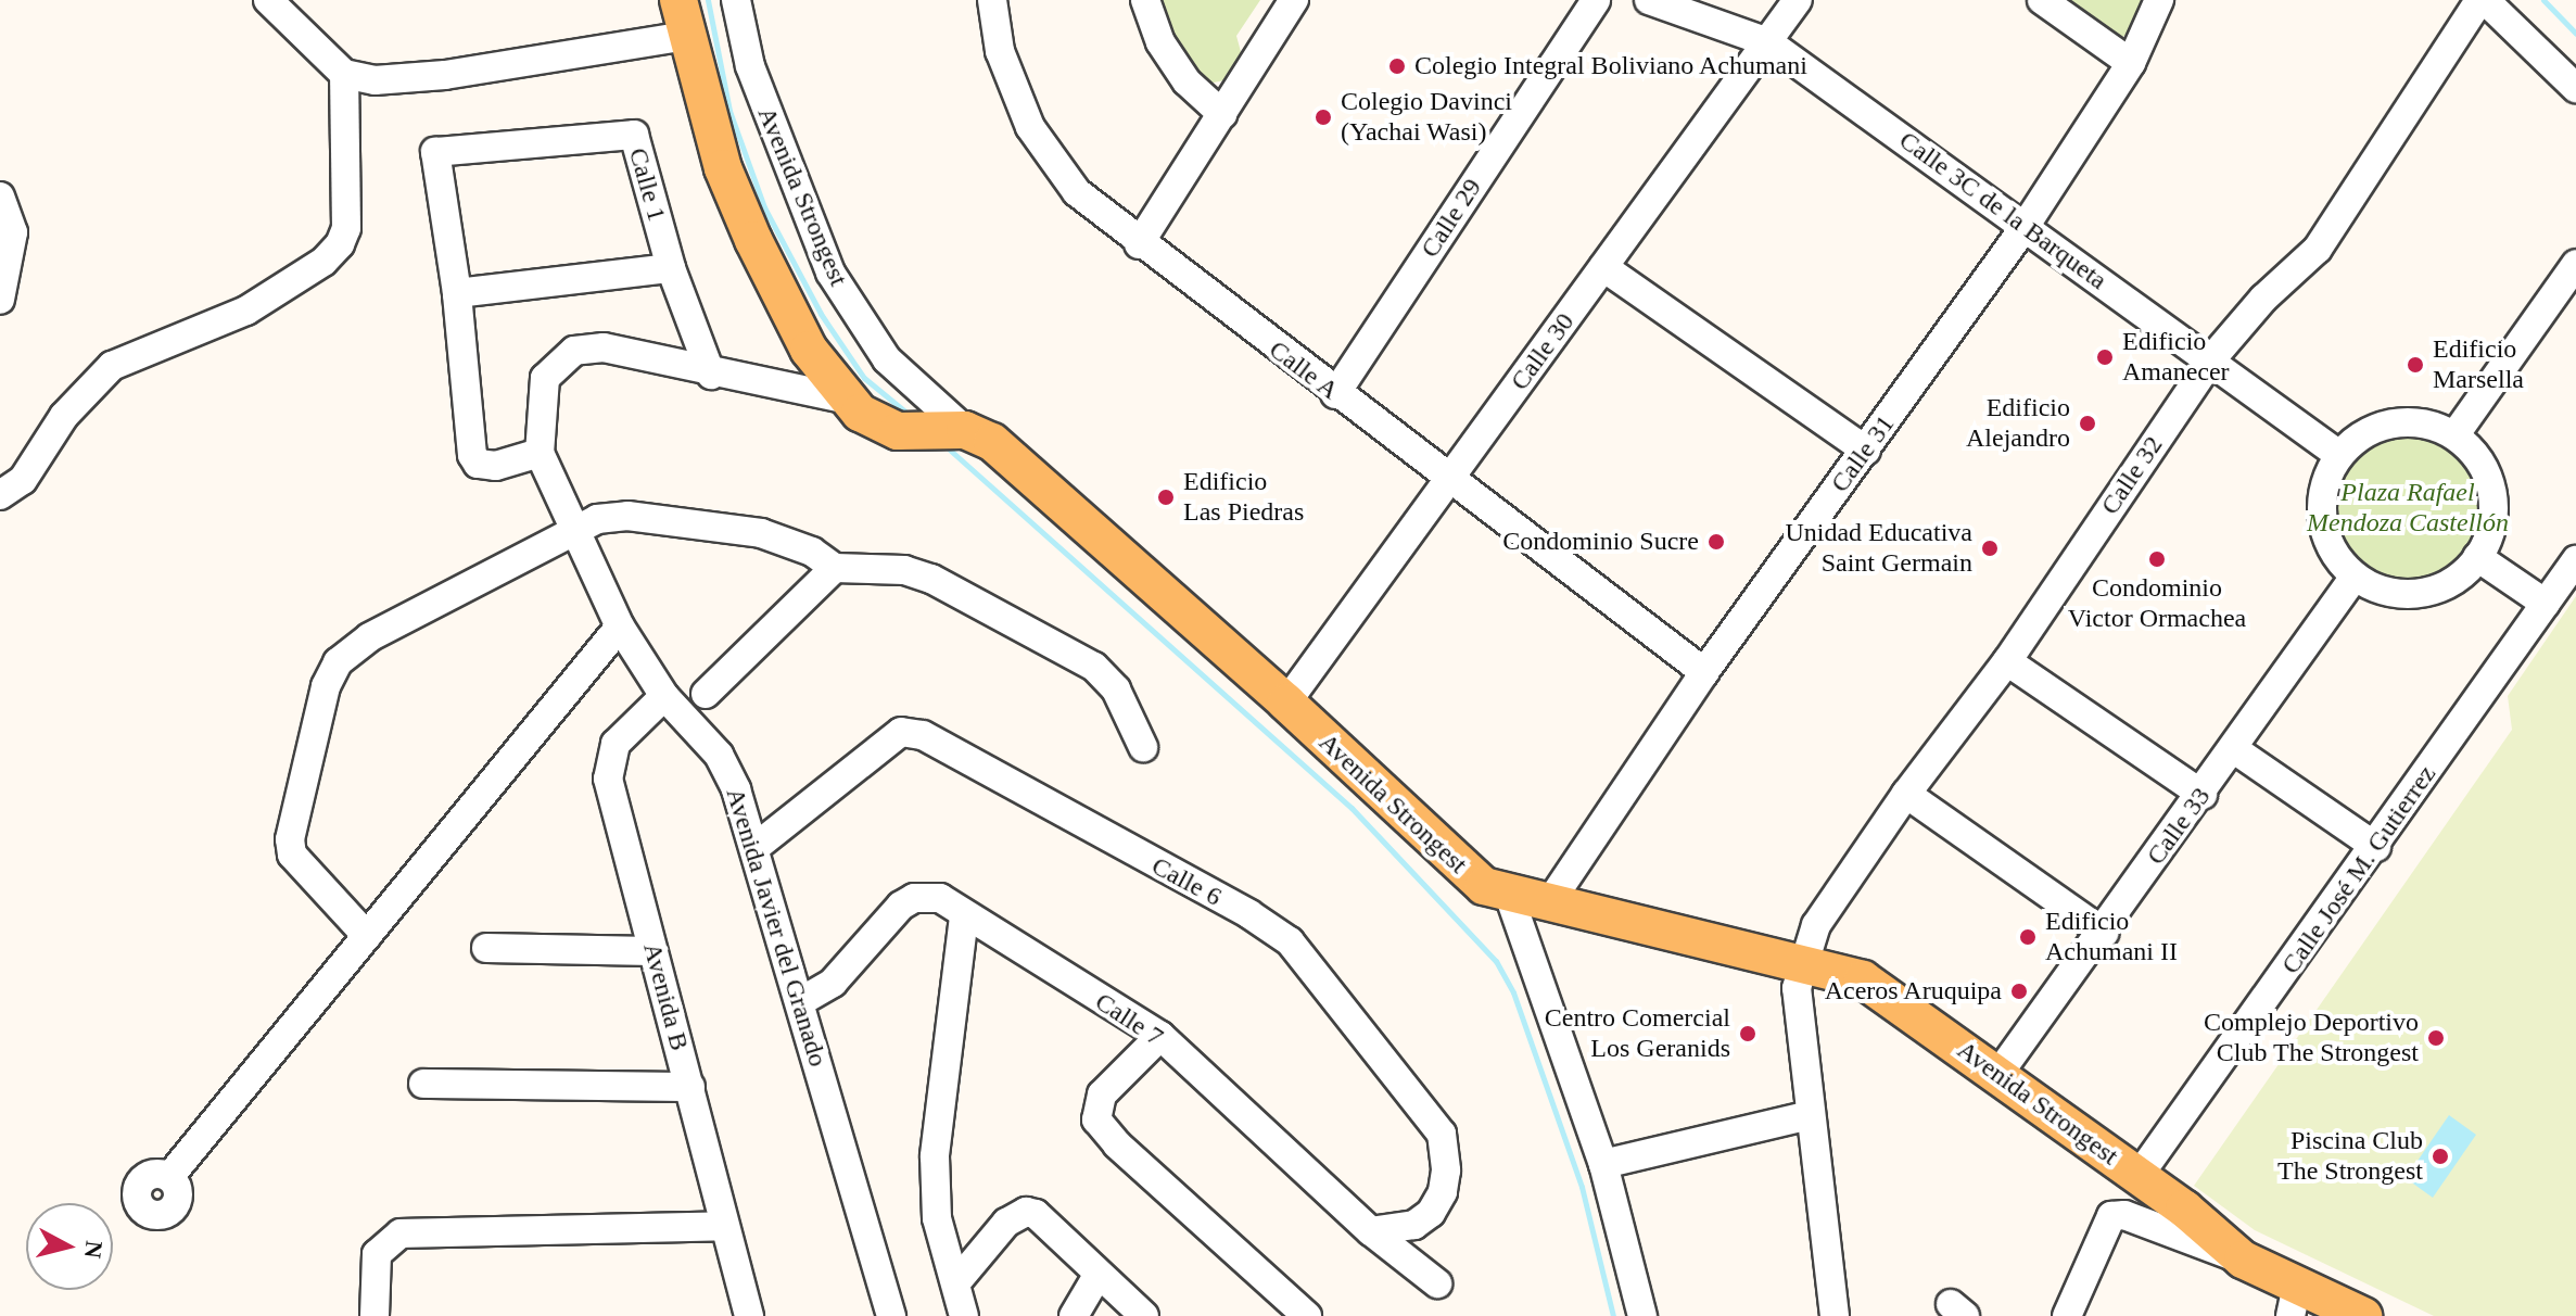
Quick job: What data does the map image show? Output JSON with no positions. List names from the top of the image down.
{
  "streets": {
    "main road": ["Avenida Strongest"],
    "street": [
      "Calle 1",
      "Calle 3C de la Barqueta",
      "Calle 29",
      "Calle 30",
      "Calle A",
      "Calle 31",
      "Calle 32",
      "Calle 33",
      "Calle José M. Gutierrez",
      "Calle 6",
      "Avenida Javier del Granado",
      "Avenida B",
      "Calle 7"
    ]
  },
  "crossings": [
    ["Avenida Strongest", "Calle 30"],
    ["Avenida Strongest", "Calle 31"],
    ["Avenida Strongest", "Calle 32"],
    ["Avenida Strongest", "Calle 33"],
    ["Avenida Strongest", "Calle José M. Gutierrez"],
    ["Calle 3C de la Barqueta", "Calle 30"],
    ["Calle 3C de la Barqueta", "Calle 31"],
    ["Calle 3C de la Barqueta", "Calle 32"],
    ["Calle 3C de la Barqueta", "Calle 33"],
    ["Calle 29", "Calle A"],
    ["Calle 30", "Calle A"],
    ["Calle A", "Calle 31"],
    ["Calle 6", "Avenida Javier del Granado"],
    ["Calle 6", "Calle 7"],
    ["Avenida Javier del Granado", "Avenida B"],
    ["Avenida Javier del Granado", "Calle 7"]
  ],
  "parks": ["Plaza Rafael Mendoza Castellón"],
  "places": [
    "Colegio Integral Boliviano Achumani",
    "Colegio Davinci (Yachai Wasi)",
    "Edificio Amanecer",
    "Edificio Marsella",
    "Edificio Alejandro",
    "Edificio Las Piedras",
    "Condominio Sucre",
    "Unidad Educativa Saint Germain",
    "Condominio Victor Ormachea",
    "Edificio Achumani II",
    "Aceros Aruquipa",
    "Centro Comercial Los Geranids",
    "Complejo Deportivo Club The Strongest",
    "Piscina Club The Strongest"
  ],
  "north": "right"
}
